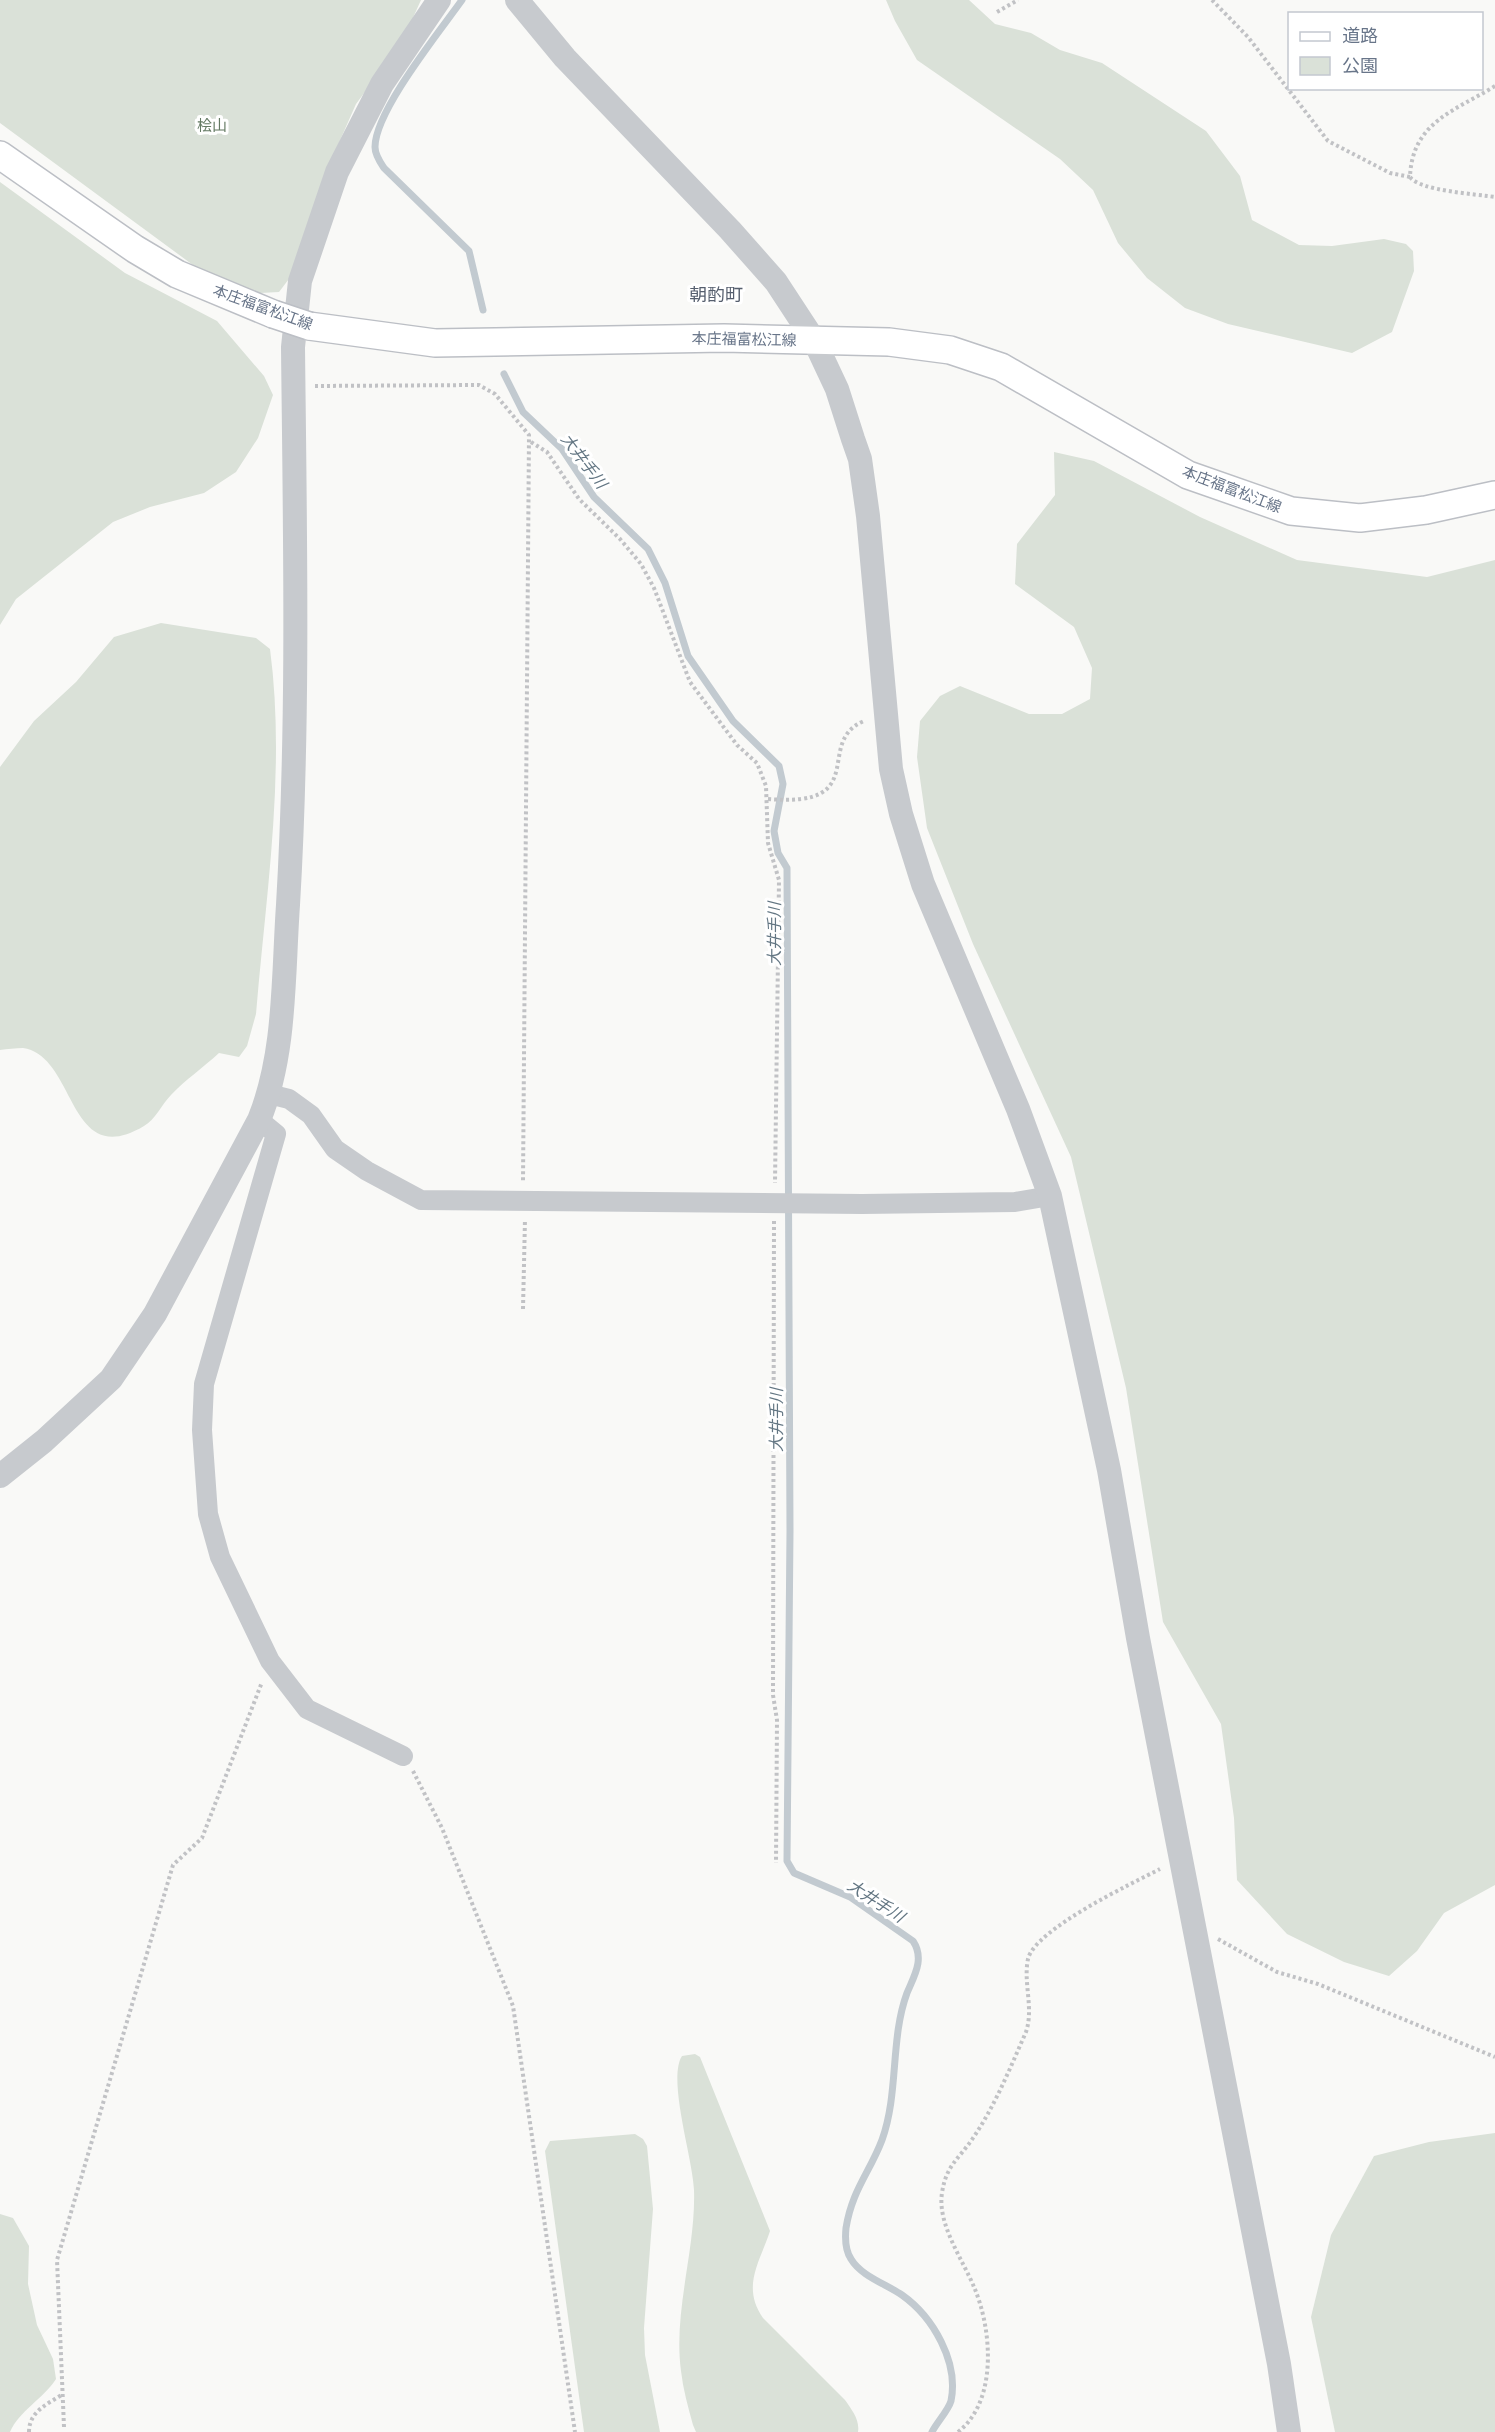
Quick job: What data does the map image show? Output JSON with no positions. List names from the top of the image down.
{
  "streets": {
    "main road": ["本庄福富松江線"]
  },
  "districts": ["朝酌町"],
  "water": ["大井手川"],
  "parks": ["桧山"],
  "legend": ["道路", "公園"]
}
